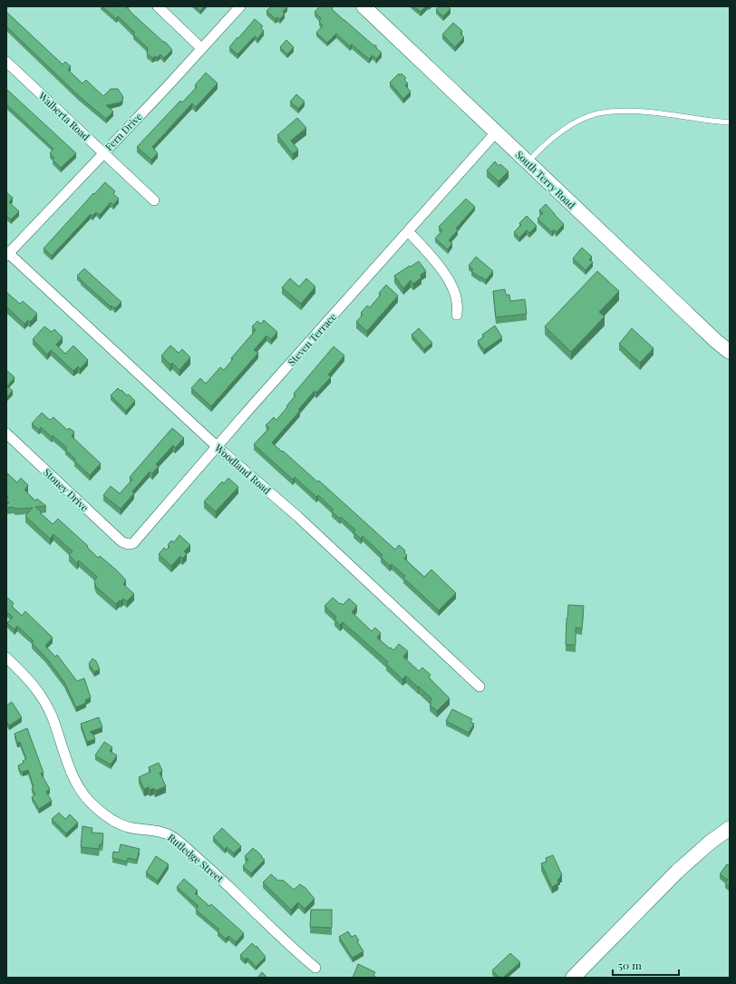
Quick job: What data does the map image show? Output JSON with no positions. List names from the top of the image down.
{
  "streets": {
    "street": [
      "Walberta Road",
      "Fern Drive",
      "South Terry Road",
      "Steven Terrace",
      "Woodland Road",
      "Stoney Drive",
      "Rutledge Street"
    ]
  },
  "crossings": [
    ["Walberta Road", "Fern Drive"],
    ["Fern Drive", "Woodland Road"],
    ["South Terry Road", "Steven Terrace"],
    ["Steven Terrace", "Woodland Road"],
    ["Steven Terrace", "Stoney Drive"]
  ],
  "scale_bar": "50 m"
}
